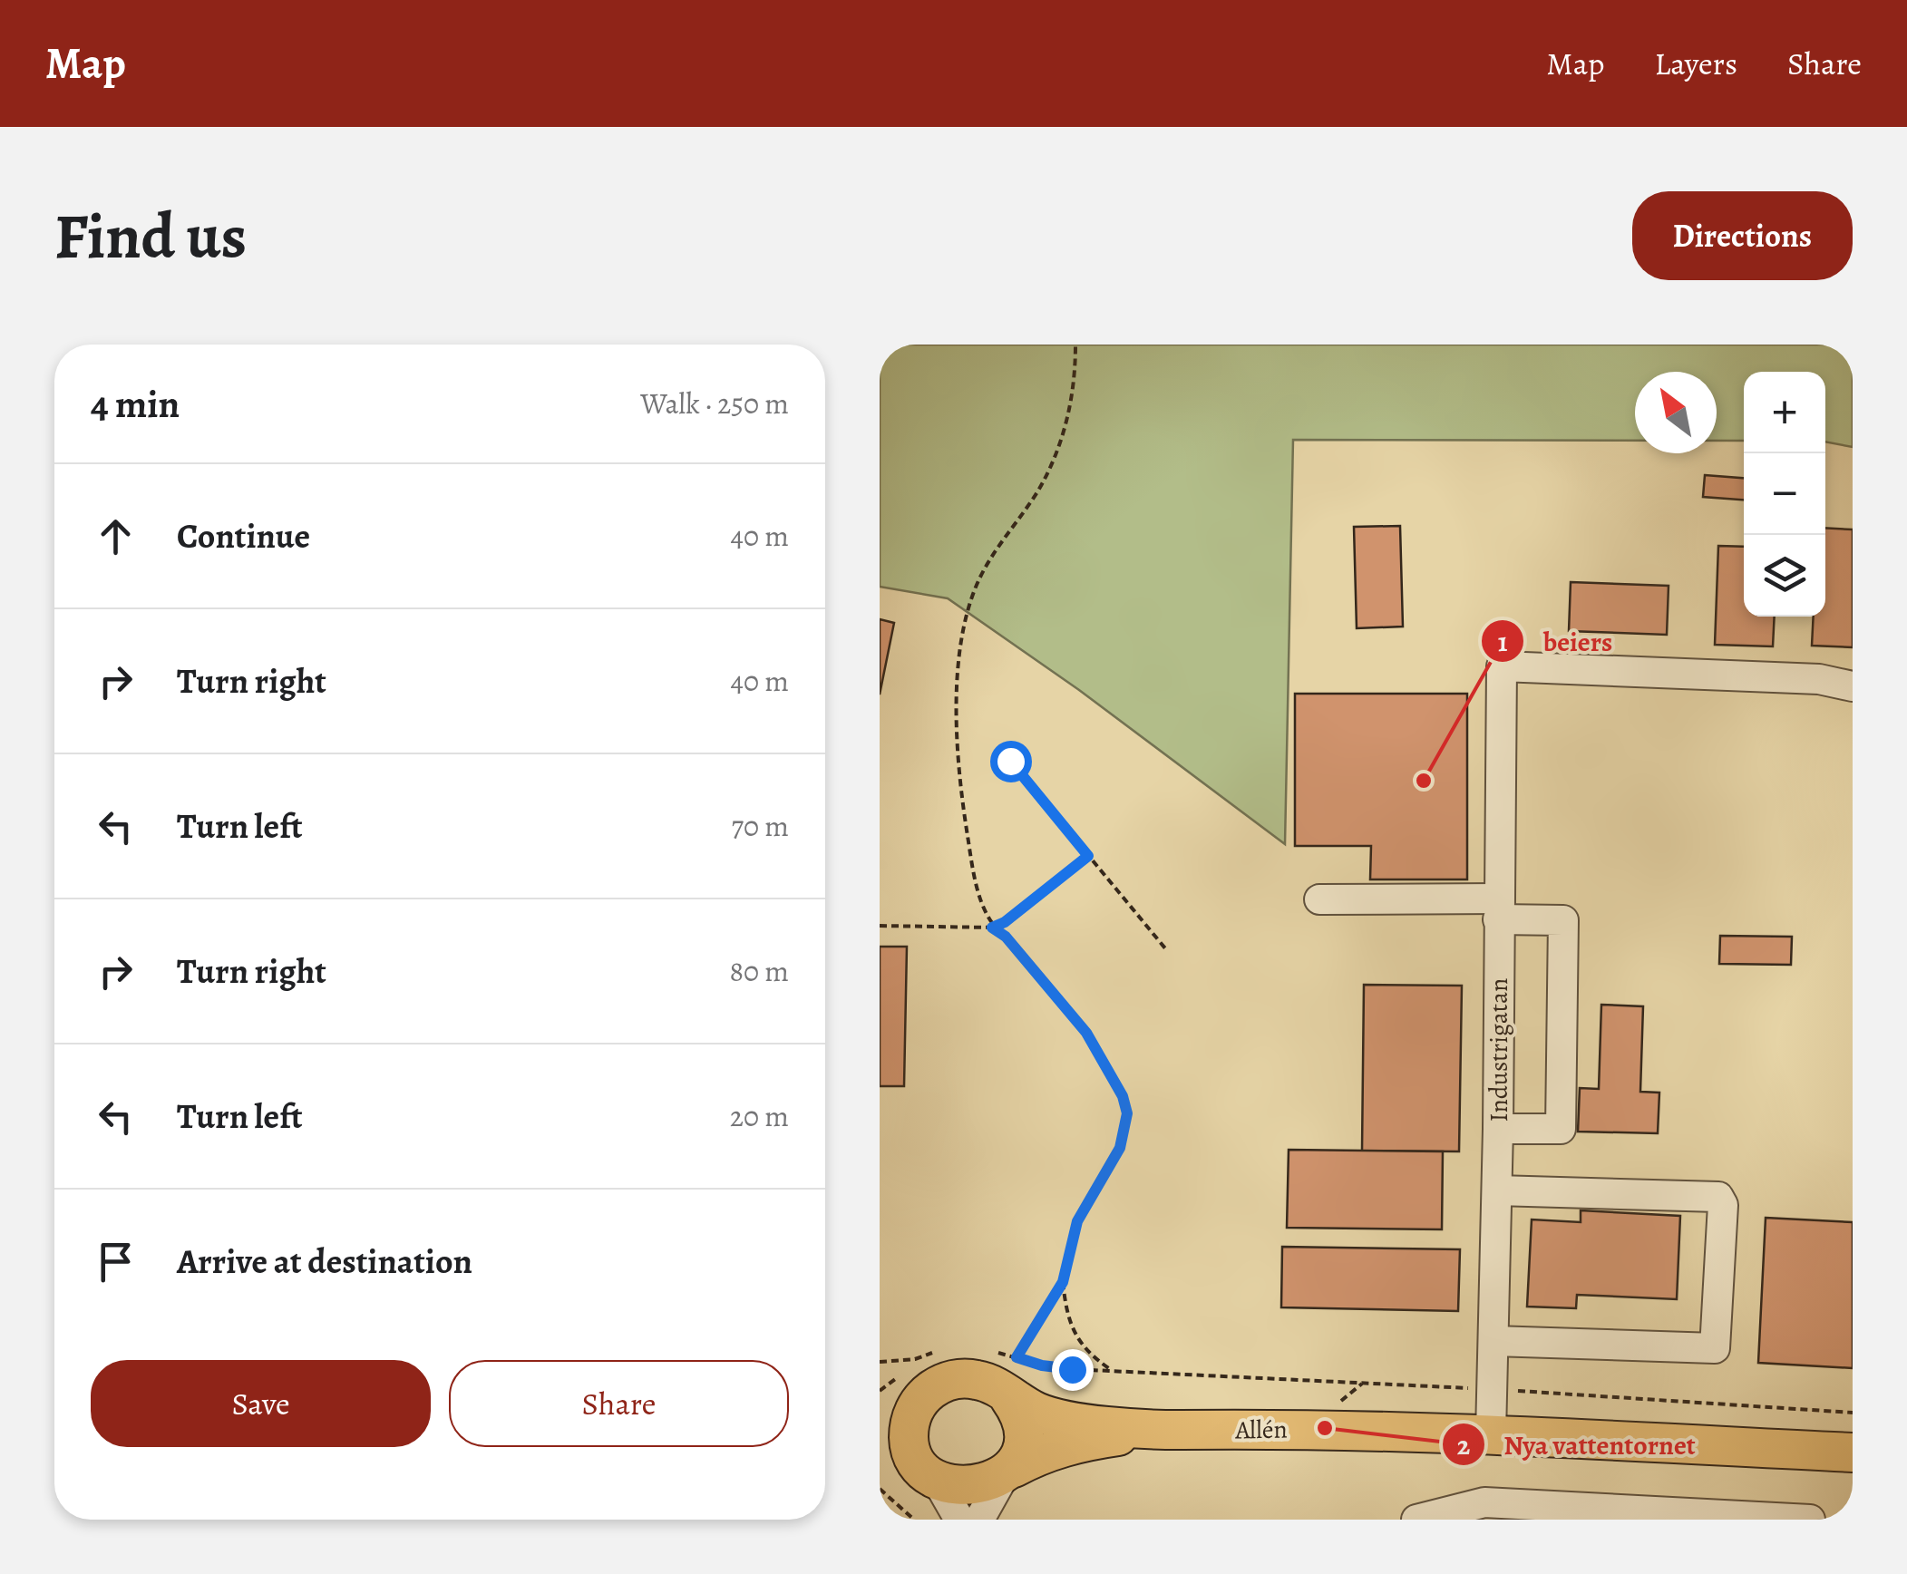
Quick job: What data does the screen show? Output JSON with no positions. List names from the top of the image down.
{
  "streets": {
    "main road": ["Allén"],
    "street": ["Industrigatan"]
  },
  "crossings": [
    ["Industrigatan", "Allén"]
  ],
  "places": ["beiers", "Nya vattentornet"],
  "north": "top left",
  "page": {
    "header": "Map",
    "nav": ["Map", "Layers", "Share"],
    "buttons": [
      "Directions",
      ["Save", "Share"]
    ],
    "title": "Find us",
    "heading": ["4 min", "Walk · 250 m"],
    "map_buttons": ["+", "−"],
    "list": [
      ["Continue", "40 m"],
      ["Turn right", "40 m"],
      ["Turn left", "70 m"],
      ["Turn right", "80 m"],
      ["Turn left", "20 m"],
      "Arrive at destination"
    ]
  }
}
